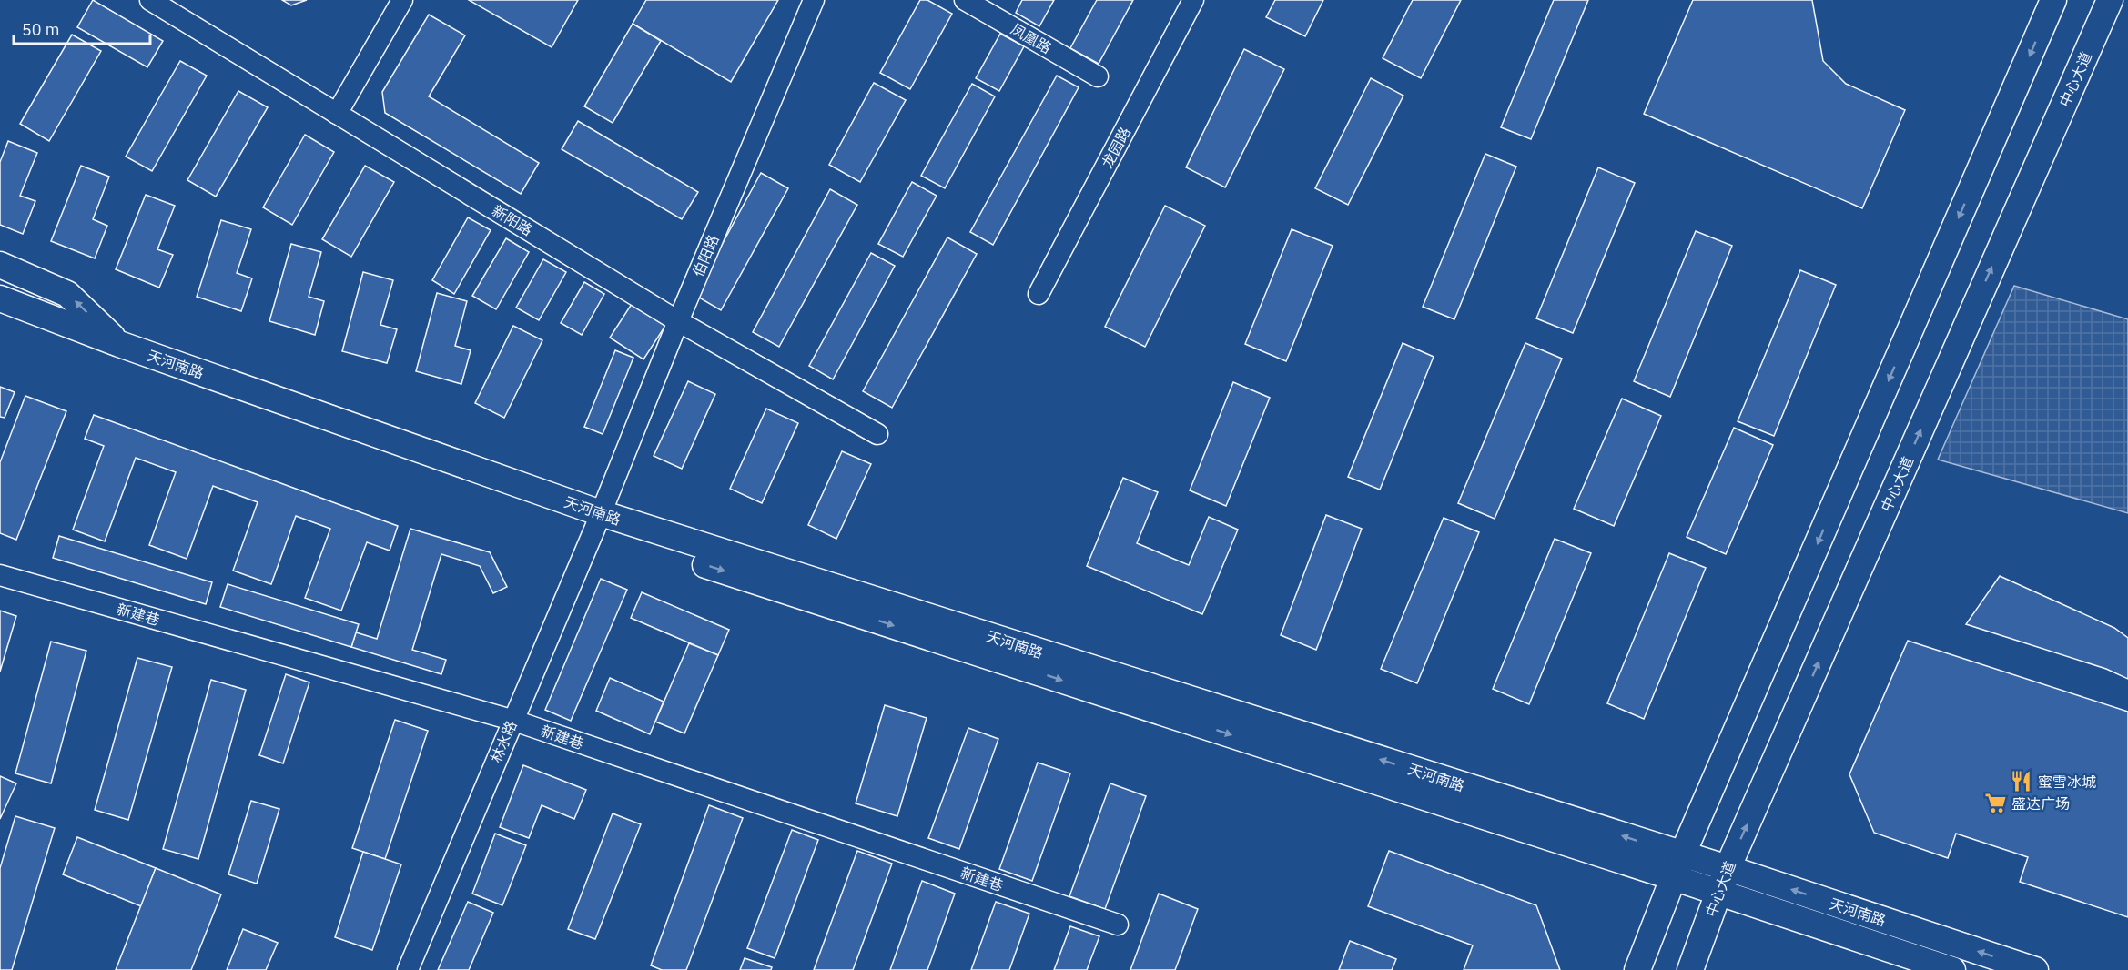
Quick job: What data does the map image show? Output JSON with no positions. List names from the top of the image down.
{
  "streets": {
    "main road": ["中心大道", "天河南路"],
    "street": [
      "凤凰路",
      "龙园路",
      "新阳路",
      "伯阳路",
      "新建巷",
      "林水路"
    ]
  },
  "crossings": [
    ["中心大道", "天河南路"],
    ["新阳路", "伯阳路"],
    ["伯阳路", "天河南路"],
    ["伯阳路", "林水路"],
    ["天河南路", "林水路"],
    ["新建巷", "林水路"]
  ],
  "places": {
    "restaurant": ["蜜雪冰城"],
    "supermarket": ["盛达广场"]
  },
  "scale_bar": "50 m"
}
